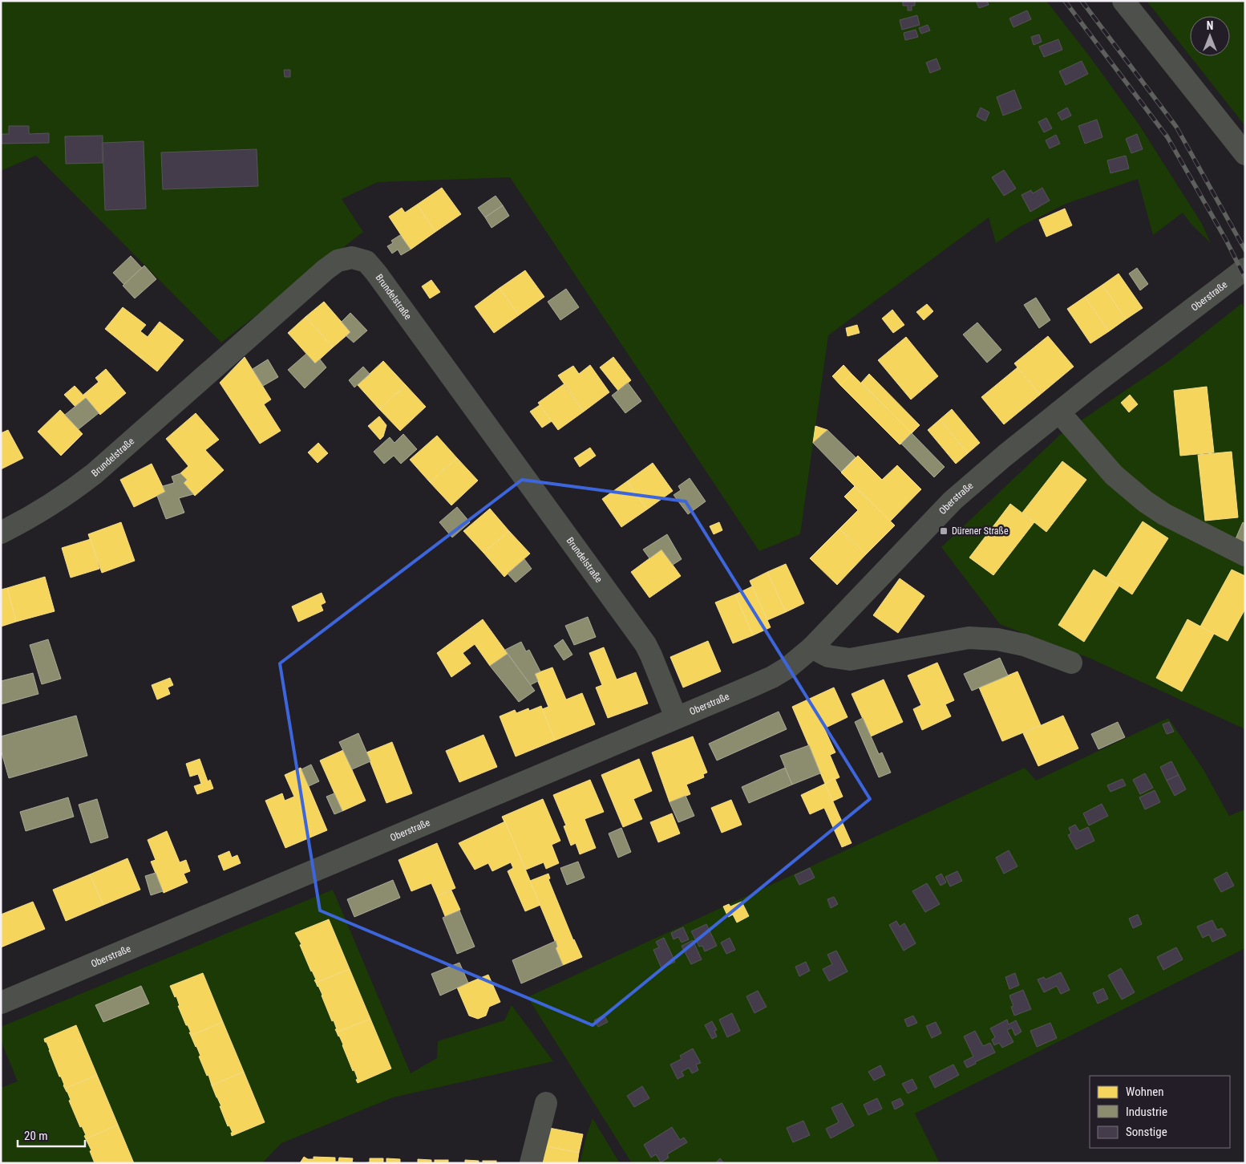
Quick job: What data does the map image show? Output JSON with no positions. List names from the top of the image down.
{
  "streets": {
    "street": ["Oberstraße", "Brundelstraße"]
  },
  "crossings": [
    ["Oberstraße", "Brundelstraße"]
  ],
  "places": {
    "transit": ["Dürener Straße"]
  },
  "legend": ["Wohnen", "Industrie", "Sonstige"],
  "scale_bar": "20 m",
  "north": "top"
}
